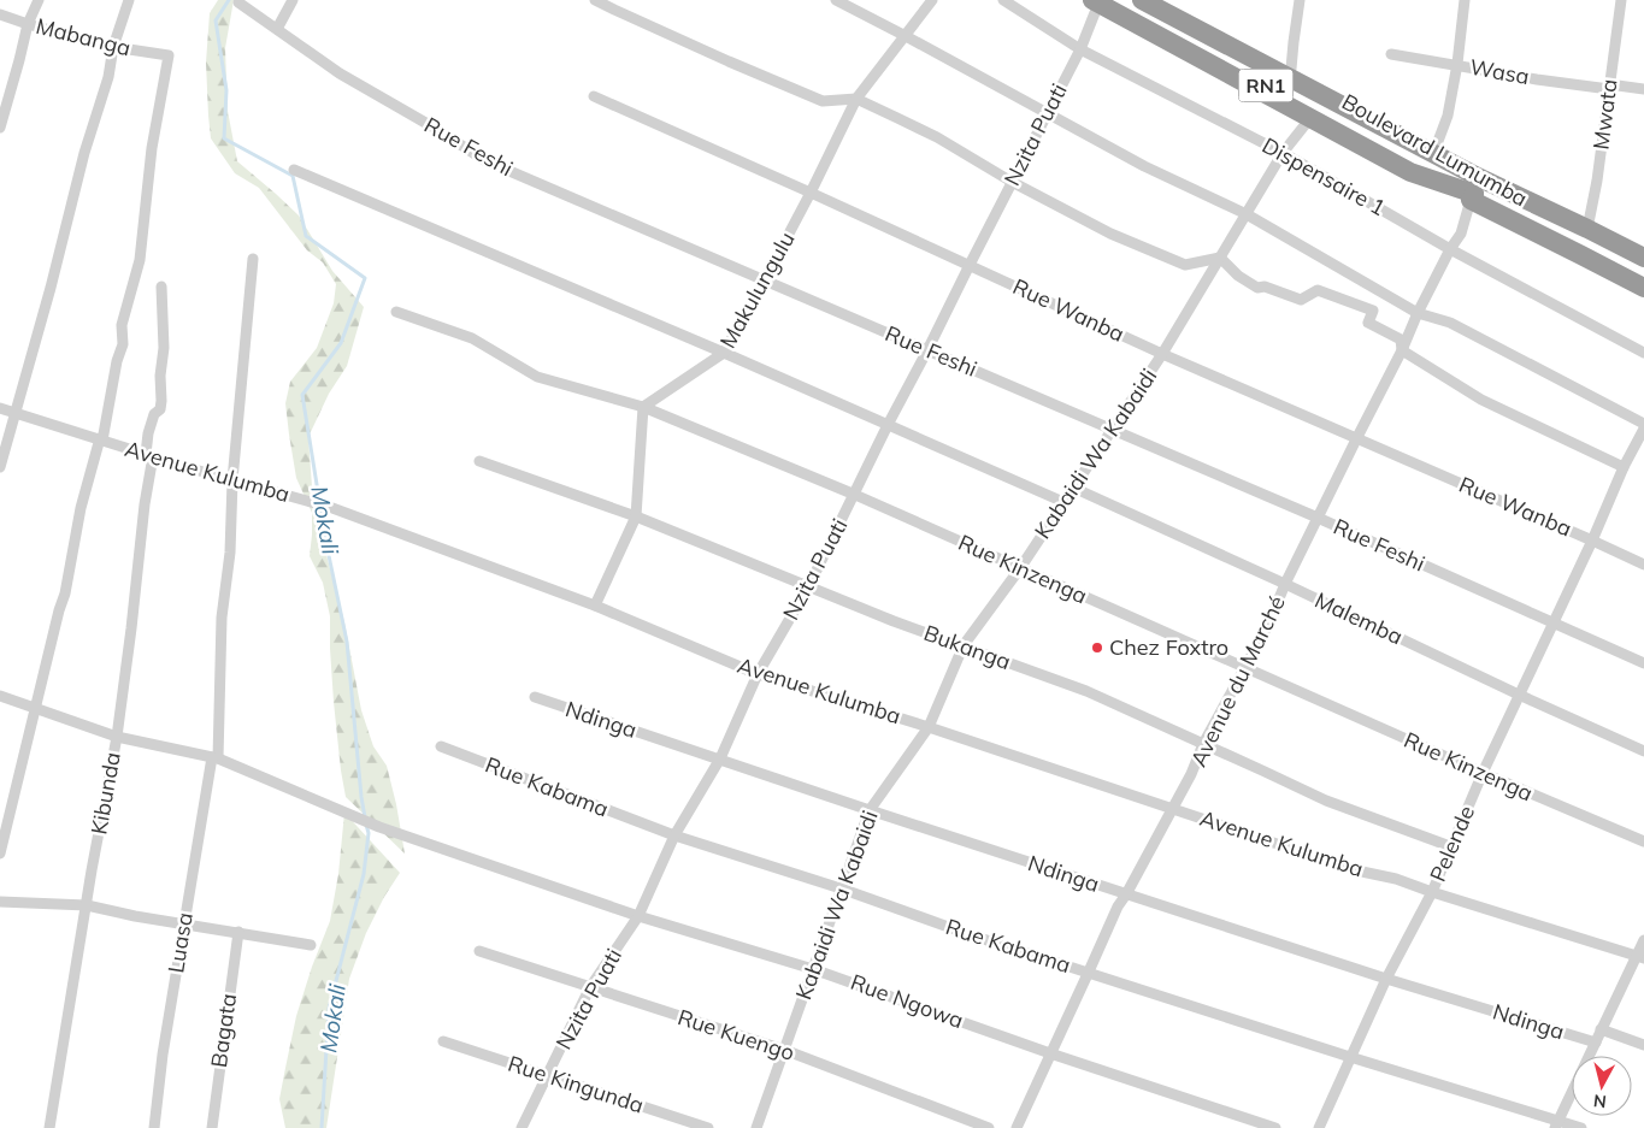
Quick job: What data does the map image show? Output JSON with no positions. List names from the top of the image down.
{
  "streets": {
    "highway": ["RN1", "Boulevard Lumumba"],
    "street": [
      "Mabanga",
      "Wasa",
      "Mwata",
      "Nzita Puati",
      "Rue Feshi",
      "Dispensaire 1",
      "Makulungulu",
      "Rue Wanba",
      "Kabaidi Wa Kabaidi",
      "Avenue Kulumba",
      "Rue Kinzenga",
      "Malemba",
      "Bukanga",
      "Avenue du Marché",
      "Ndinga",
      "Rue Kabama",
      "Kibunda",
      "Pelende",
      "Luasa",
      "Rue Ngowa",
      "Bagata",
      "Rue Kuengo",
      "Rue Kingunda"
    ]
  },
  "crossings": [
    ["Mabanga", "Avenue Kulumba"],
    ["Wasa", "Mwata"],
    ["Mwata", "Boulevard Lumumba"],
    ["Nzita Puati", "Rue Feshi"],
    ["Nzita Puati", "Boulevard Lumumba"],
    ["Nzita Puati", "Dispensaire 1"],
    ["Nzita Puati", "Rue Wanba"],
    ["Nzita Puati", "Avenue Kulumba"],
    ["Nzita Puati", "Rue Kinzenga"],
    ["Nzita Puati", "Bukanga"],
    ["Nzita Puati", "Ndinga"],
    ["Nzita Puati", "Rue Kabama"],
    ["Nzita Puati", "Rue Ngowa"],
    ["Nzita Puati", "Rue Kuengo"],
    ["Nzita Puati", "Rue Kingunda"],
    ["Rue Feshi", "Makulungulu"],
    ["Rue Feshi", "Kabaidi Wa Kabaidi"],
    ["Rue Feshi", "Avenue du Marché"],
    ["Rue Feshi", "Pelende"],
    ["Boulevard Lumumba", "Avenue du Marché"],
    ["Dispensaire 1", "Kabaidi Wa Kabaidi"],
    ["Dispensaire 1", "Avenue du Marché"],
    ["Makulungulu", "Rue Wanba"],
    ["Makulungulu", "Rue Kinzenga"],
    ["Rue Wanba", "Kabaidi Wa Kabaidi"],
    ["Rue Wanba", "Avenue du Marché"],
    ["Rue Wanba", "Pelende"],
    ["Kabaidi Wa Kabaidi", "Avenue Kulumba"],
    ["Kabaidi Wa Kabaidi", "Rue Kinzenga"],
    ["Kabaidi Wa Kabaidi", "Malemba"],
    ["Kabaidi Wa Kabaidi", "Bukanga"],
    ["Kabaidi Wa Kabaidi", "Ndinga"],
    ["Kabaidi Wa Kabaidi", "Rue Kabama"],
    ["Kabaidi Wa Kabaidi", "Rue Ngowa"],
    ["Kabaidi Wa Kabaidi", "Rue Kuengo"],
    ["Avenue Kulumba", "Avenue du Marché"],
    ["Avenue Kulumba", "Kibunda"],
    ["Avenue Kulumba", "Pelende"],
    ["Avenue Kulumba", "Luasa"],
    ["Rue Kinzenga", "Avenue du Marché"],
    ["Rue Kinzenga", "Pelende"],
    ["Malemba", "Avenue du Marché"],
    ["Malemba", "Pelende"],
    ["Bukanga", "Avenue du Marché"],
    ["Bukanga", "Pelende"],
    ["Avenue du Marché", "Ndinga"],
    ["Avenue du Marché", "Rue Kabama"],
    ["Avenue du Marché", "Rue Ngowa"],
    ["Ndinga", "Pelende"],
    ["Rue Kabama", "Pelende"],
    ["Kibunda", "Rue Ngowa"],
    ["Luasa", "Rue Ngowa"]
  ],
  "water": ["Mokali"],
  "places": ["Chez Foxtro"],
  "north": "bottom"
}
